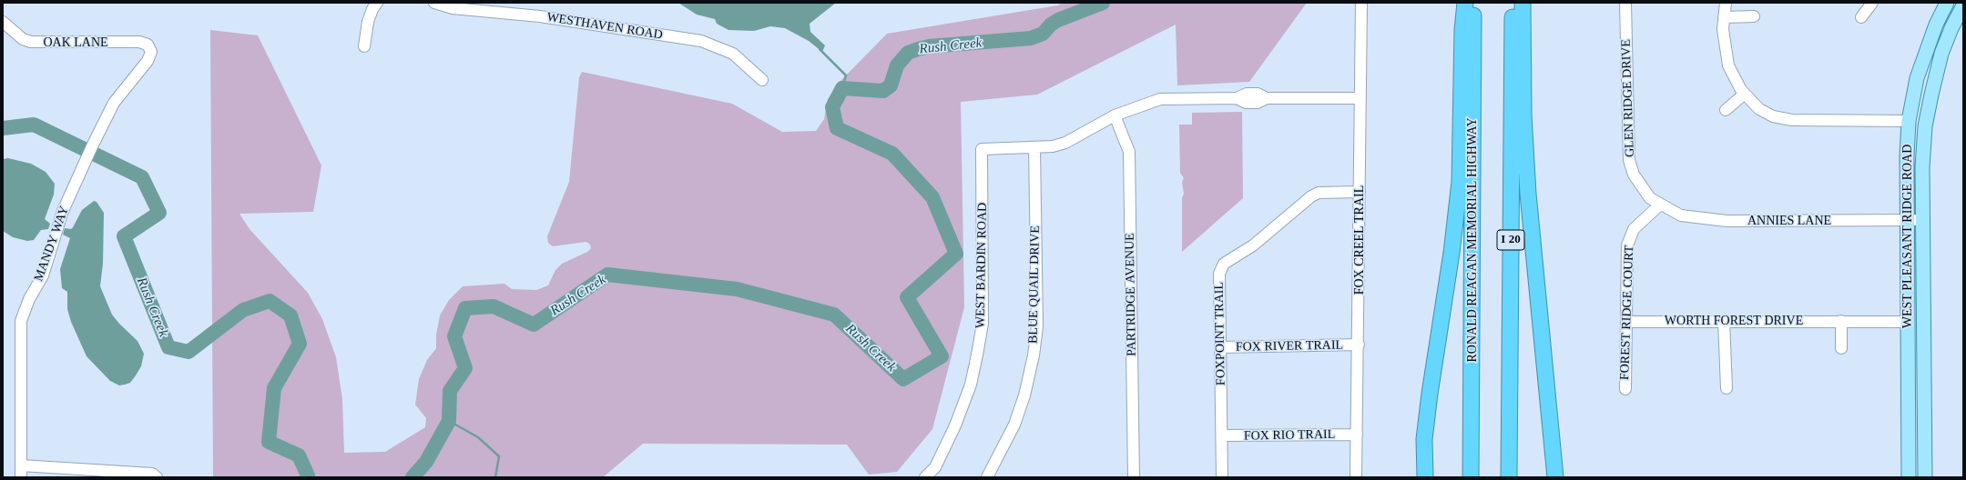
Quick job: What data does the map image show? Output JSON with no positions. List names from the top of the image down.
{
  "streets": {
    "highway": ["RONALD REAGAN MEMORIAL HIGHWAY", "I 20"],
    "main road": ["WEST PLEASANT RIDGE ROAD"],
    "street": [
      "WESTHAVEN ROAD",
      "OAK LANE",
      "GLEN RIDGE DRIVE",
      "ANNIES LANE",
      "FOX CREEL TRAIL",
      "MANDY WAY",
      "WEST BARDIN ROAD",
      "BLUE QUAIL DRIVE",
      "PARTRIDGE AVENUE",
      "FOREST RIDGE COURT",
      "WORTH FOREST DRIVE",
      "FOXPOINT TRAIL",
      "FOX RIVER TRAIL",
      "FOX RIO TRAIL"
    ]
  },
  "crossings": [
    ["OAK LANE", "MANDY WAY"],
    ["GLEN RIDGE DRIVE", "ANNIES LANE"],
    ["GLEN RIDGE DRIVE", "FOREST RIDGE COURT"],
    ["ANNIES LANE", "WEST PLEASANT RIDGE ROAD"],
    ["ANNIES LANE", "FOREST RIDGE COURT"],
    ["WEST PLEASANT RIDGE ROAD", "WORTH FOREST DRIVE"],
    ["FOX CREEL TRAIL", "FOXPOINT TRAIL"],
    ["FOX CREEL TRAIL", "FOX RIVER TRAIL"],
    ["FOX CREEL TRAIL", "FOX RIO TRAIL"],
    ["WEST BARDIN ROAD", "BLUE QUAIL DRIVE"],
    ["FOREST RIDGE COURT", "WORTH FOREST DRIVE"],
    ["FOXPOINT TRAIL", "FOX RIVER TRAIL"],
    ["FOXPOINT TRAIL", "FOX RIO TRAIL"]
  ],
  "water": ["Rush Creek"]
}
